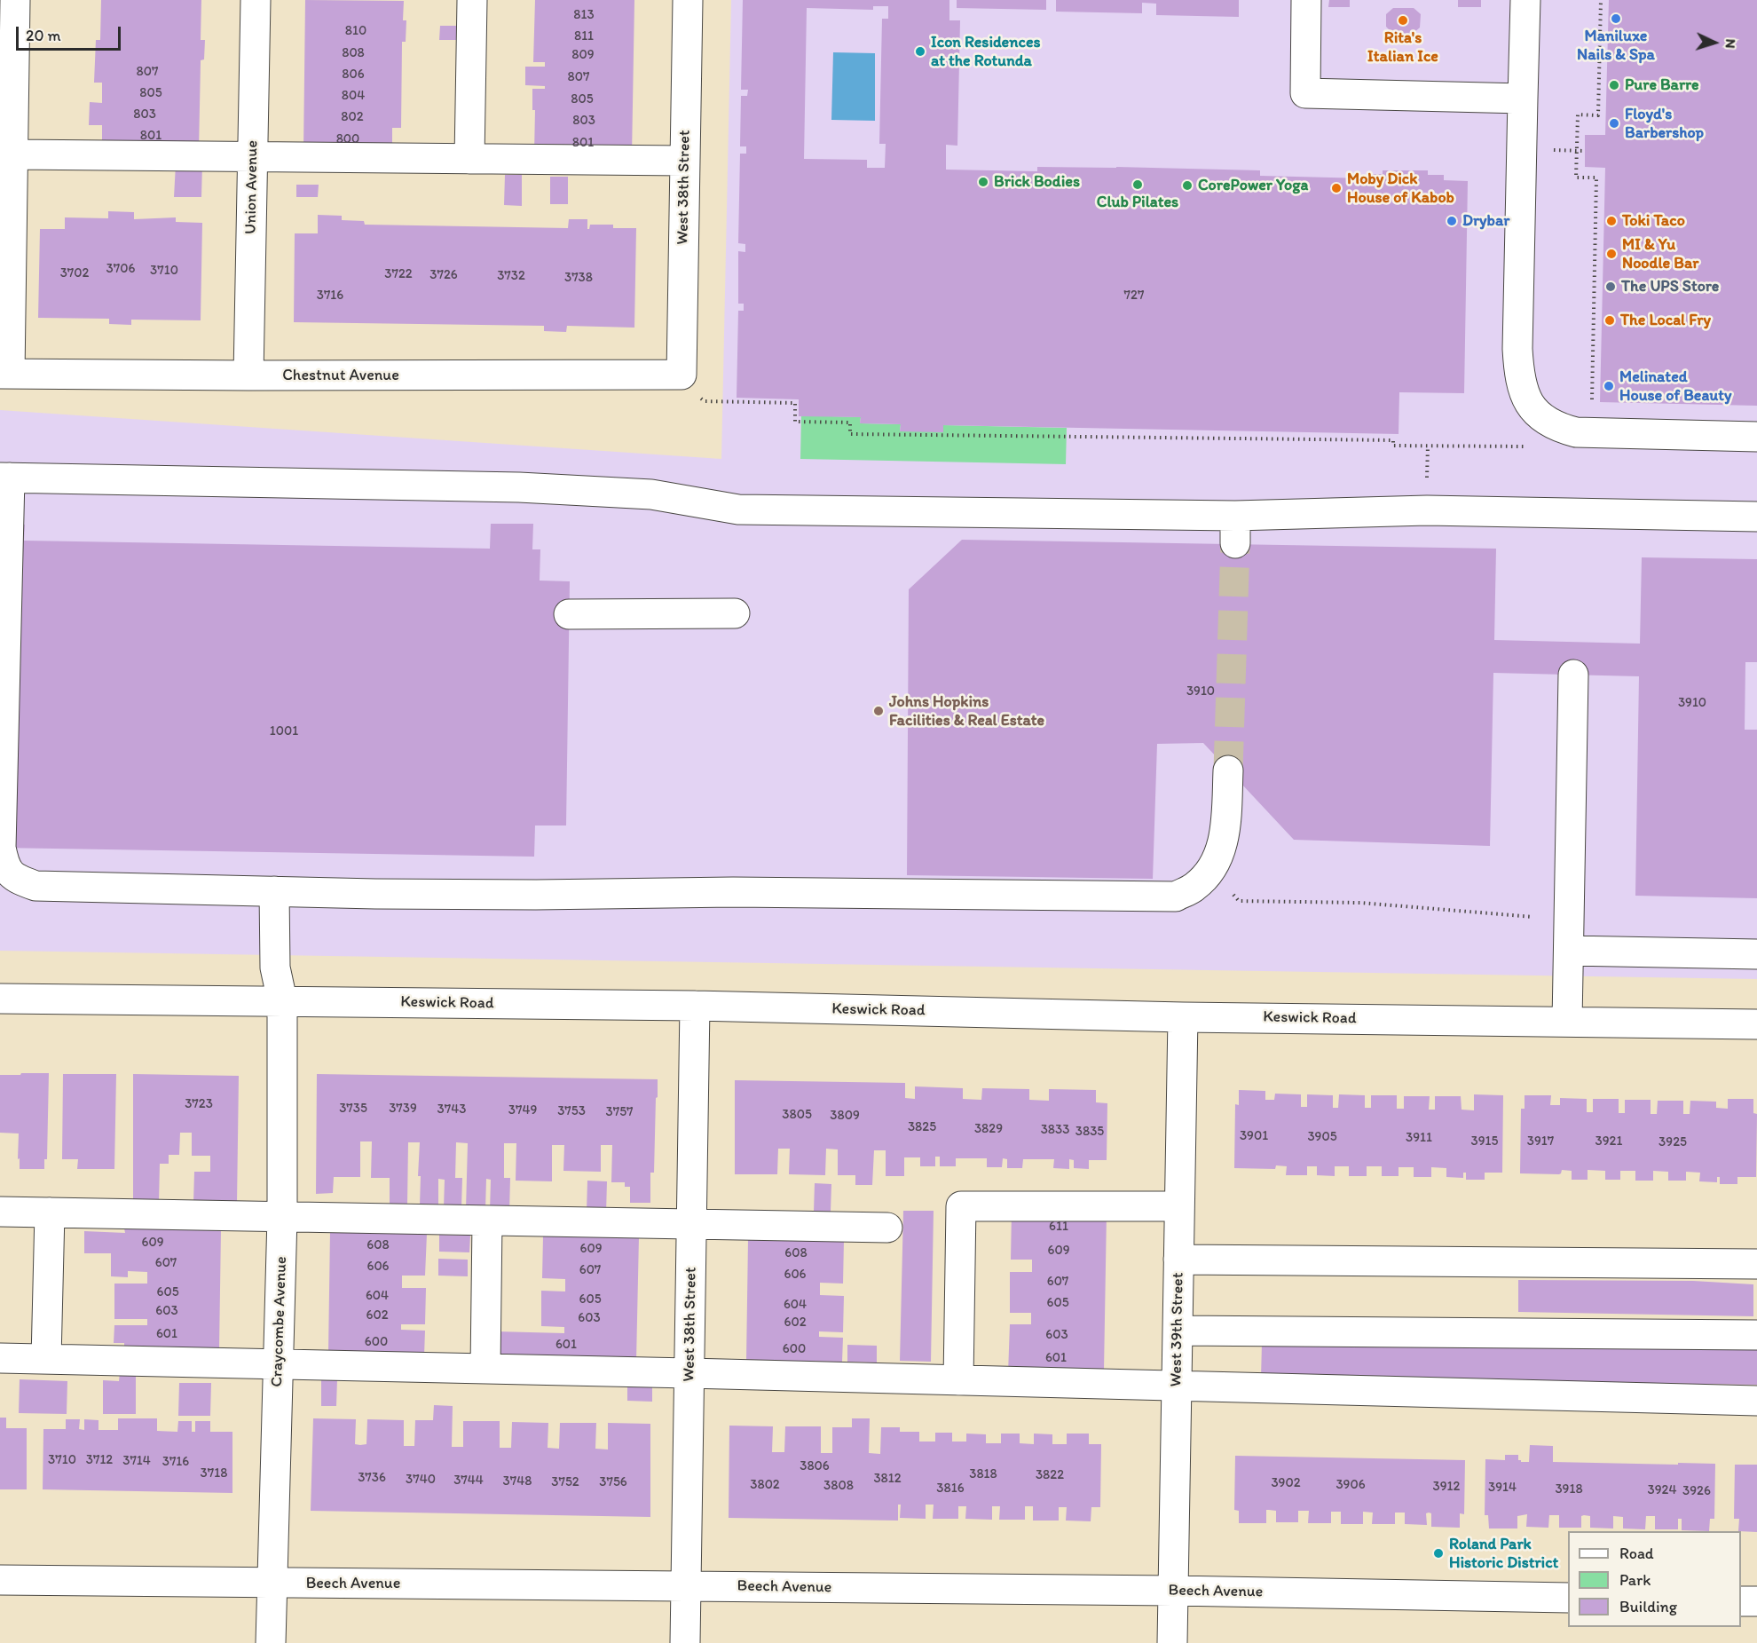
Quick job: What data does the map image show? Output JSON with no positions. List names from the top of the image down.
{
  "streets": {
    "street": [
      "Union Avenue",
      "West 38th Street",
      "Chestnut Avenue",
      "Keswick Road",
      "Craycombe Avenue",
      "West 39th Street",
      "Beech Avenue"
    ]
  },
  "crossings": [
    ["Union Avenue", "Chestnut Avenue"],
    ["West 38th Street", "Chestnut Avenue"],
    ["West 38th Street", "Keswick Road"],
    ["West 38th Street", "Beech Avenue"],
    ["Keswick Road", "Craycombe Avenue"],
    ["Keswick Road", "West 39th Street"],
    ["Craycombe Avenue", "Beech Avenue"],
    ["West 39th Street", "Beech Avenue"]
  ],
  "places": [
    "Maniluxe Nails & Spa",
    "Rita's Italian Ice",
    "Icon Residences at the Rotunda",
    "Pure Barre",
    "Floyd's Barbershop",
    "Brick Bodies",
    "Club Pilates",
    "CorePower Yoga",
    "Moby Dick House of Kabob",
    "Drybar",
    "Toki Taco",
    "MI & Yu Noodle Bar",
    "The UPS Store",
    "The Local Fry",
    "Melinated House of Beauty",
    "Johns Hopkins Facilities & Real Estate",
    "Roland Park Historic District"
  ],
  "house_numbers": [
    "813",
    "810",
    "811",
    "808",
    "809",
    "807",
    "806",
    "807",
    "805",
    "804",
    "805",
    "803",
    "802",
    "803",
    "801",
    "800",
    "801",
    "3706",
    "3710",
    "3702",
    "3722",
    "3726",
    "3732",
    "3738",
    "3716",
    "727",
    "3910",
    "3910",
    "1001",
    "3723",
    "3735",
    "3739",
    "3743",
    "3749",
    "3753",
    "3757",
    "3805",
    "3809",
    "3825",
    "3829",
    "3833",
    "3835",
    "3901",
    "3905",
    "3911",
    "3915",
    "3917",
    "3921",
    "3925",
    "611",
    "609",
    "608",
    "609",
    "609",
    "608",
    "607",
    "606",
    "607",
    "606",
    "607",
    "605",
    "604",
    "605",
    "605",
    "604",
    "603",
    "602",
    "603",
    "602",
    "601",
    "603",
    "600",
    "601",
    "600",
    "601",
    "3710",
    "3712",
    "3714",
    "3716",
    "3806",
    "3718",
    "3818",
    "3822",
    "3736",
    "3812",
    "3740",
    "3744",
    "3748",
    "3752",
    "3756",
    "3902",
    "3802",
    "3906",
    "3808",
    "3912",
    "3914",
    "3816",
    "3918",
    "3924",
    "3926"
  ],
  "legend": ["Road", "Park", "Building"],
  "scale_bar": "20 m",
  "north": "right"
}
